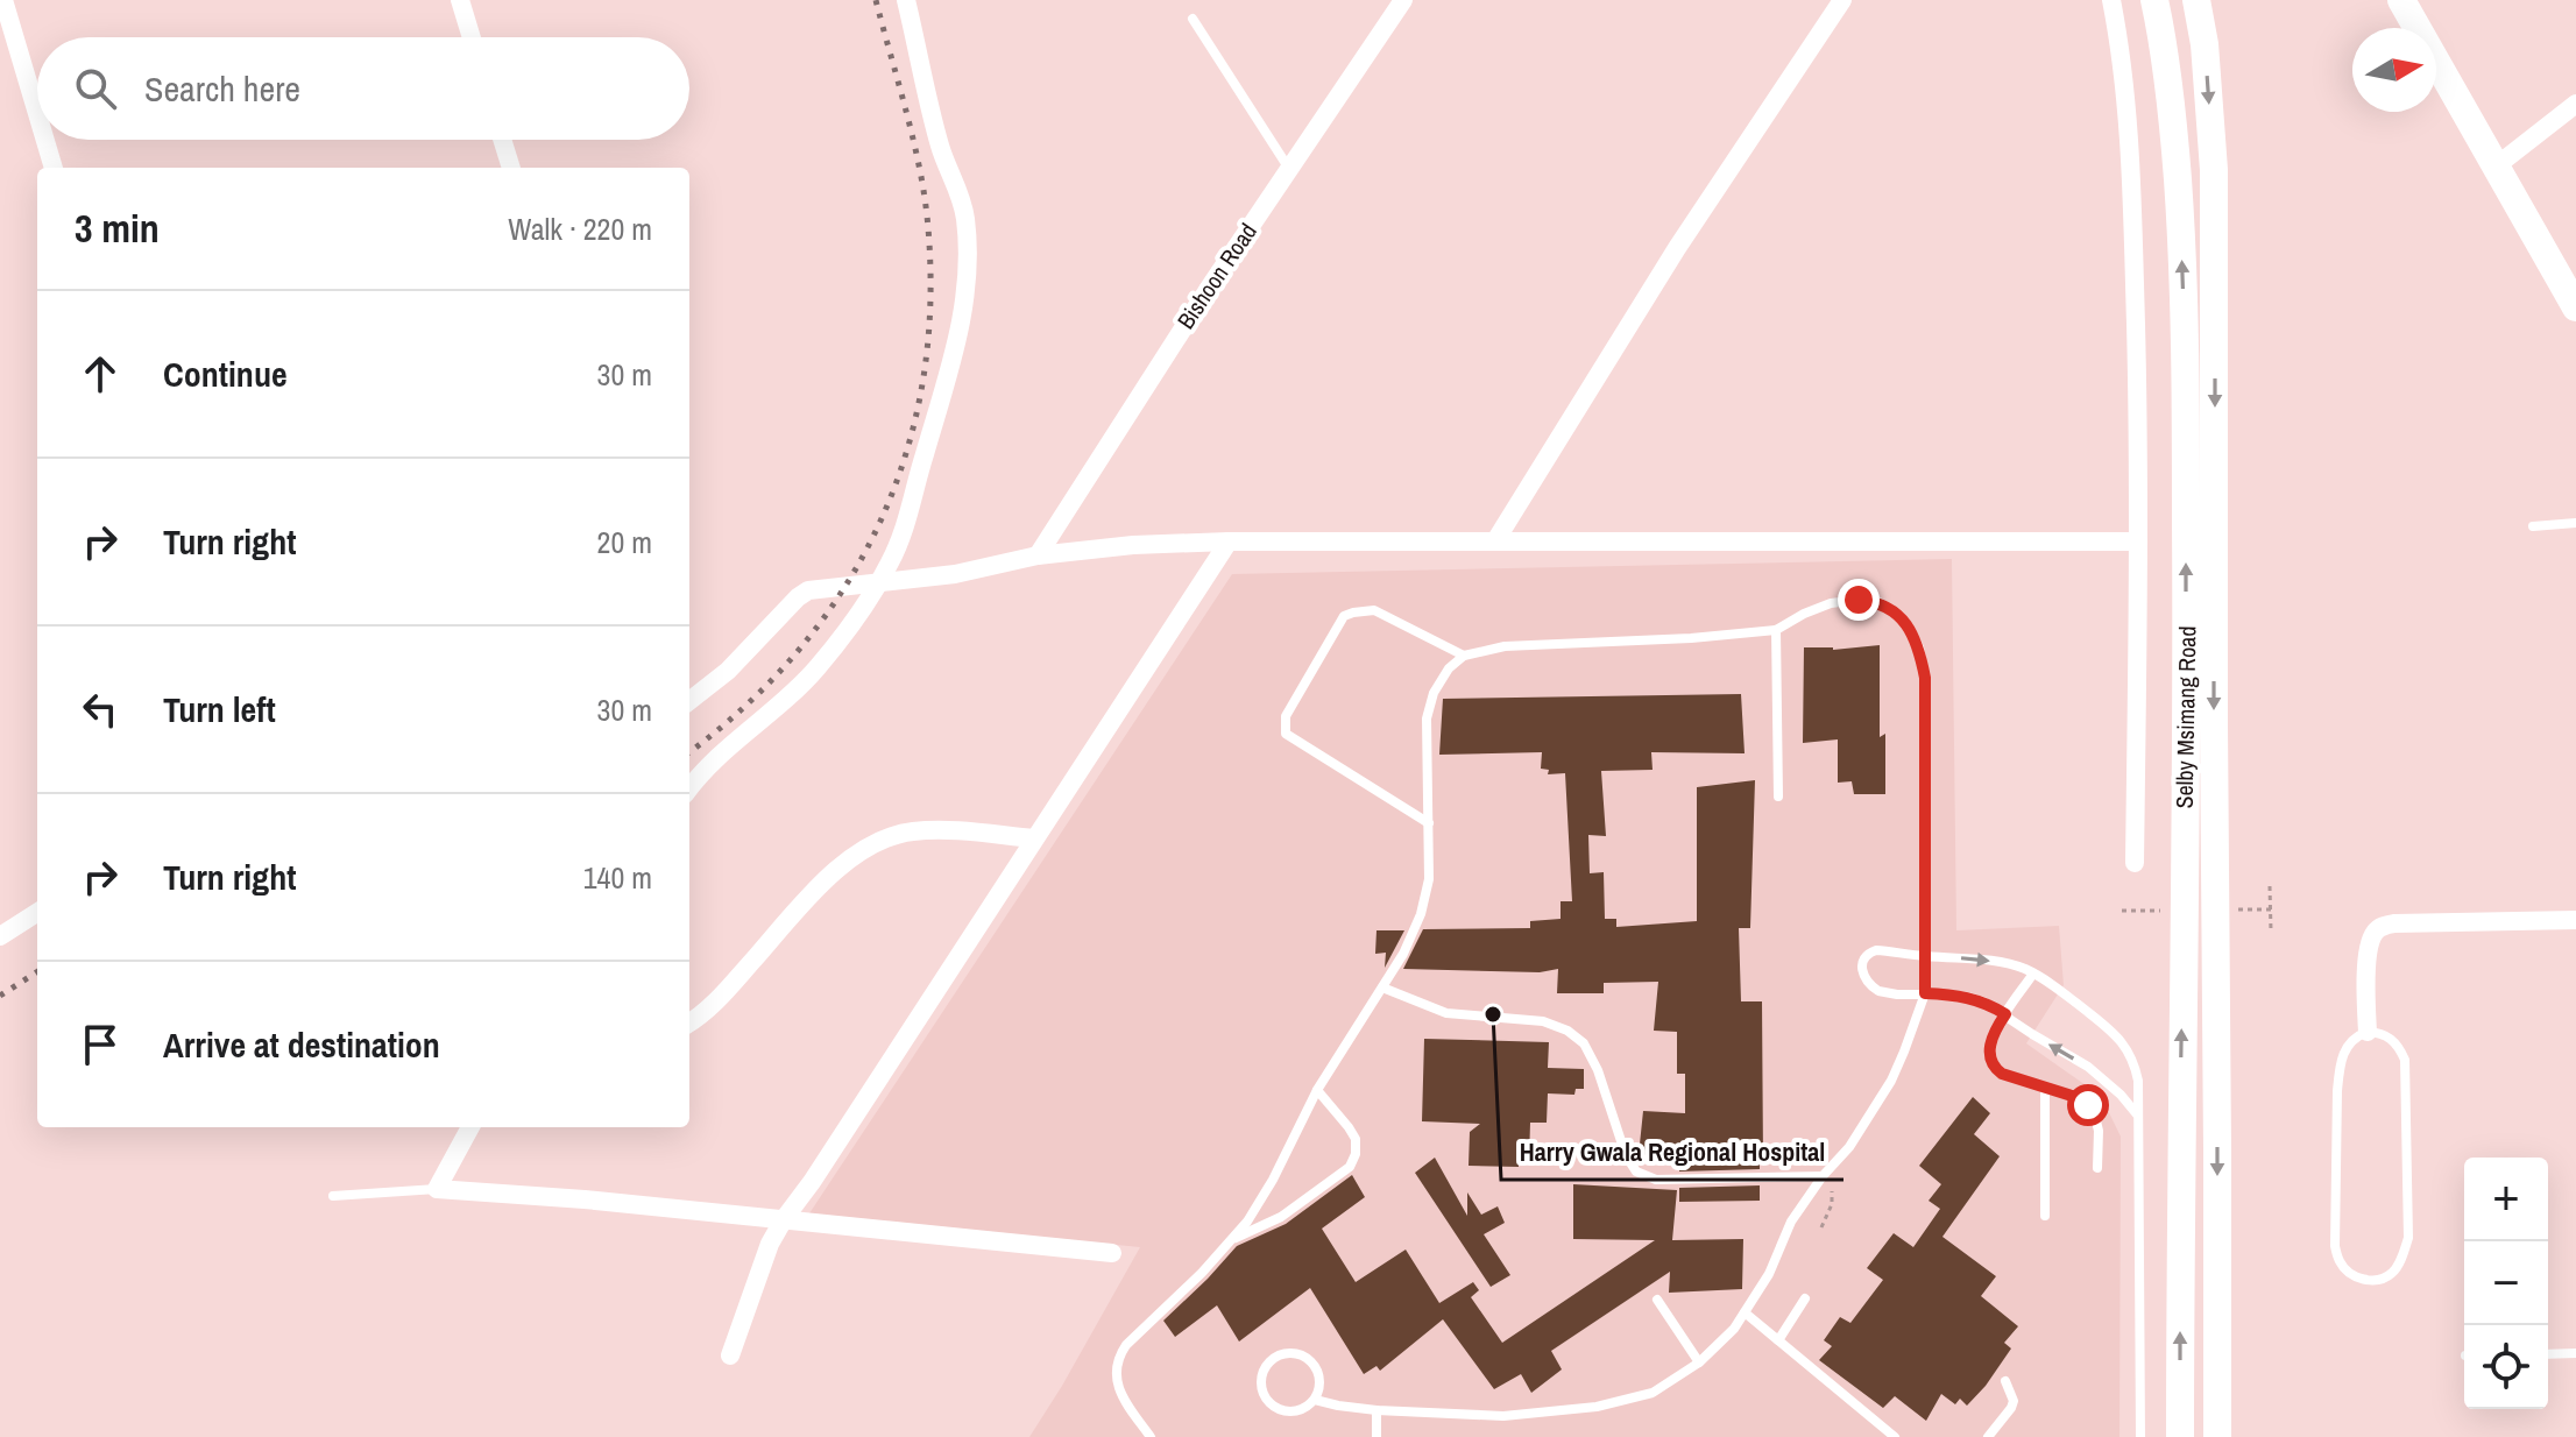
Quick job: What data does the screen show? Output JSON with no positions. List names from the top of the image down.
{
  "streets": {
    "main road": ["Selby Msimang Road"],
    "street": ["Bishoon Road"]
  },
  "places": ["Harry Gwala Regional Hospital"],
  "north": "right",
  "page": {
    "search": "Search here",
    "heading": ["3 min", "Walk · 220 m"],
    "list": [
      ["Continue", "30 m"],
      ["Turn right", "20 m"],
      ["Turn left", "30 m"],
      ["Turn right", "140 m"],
      "Arrive at destination"
    ],
    "map_buttons": ["+", "−"]
  }
}
